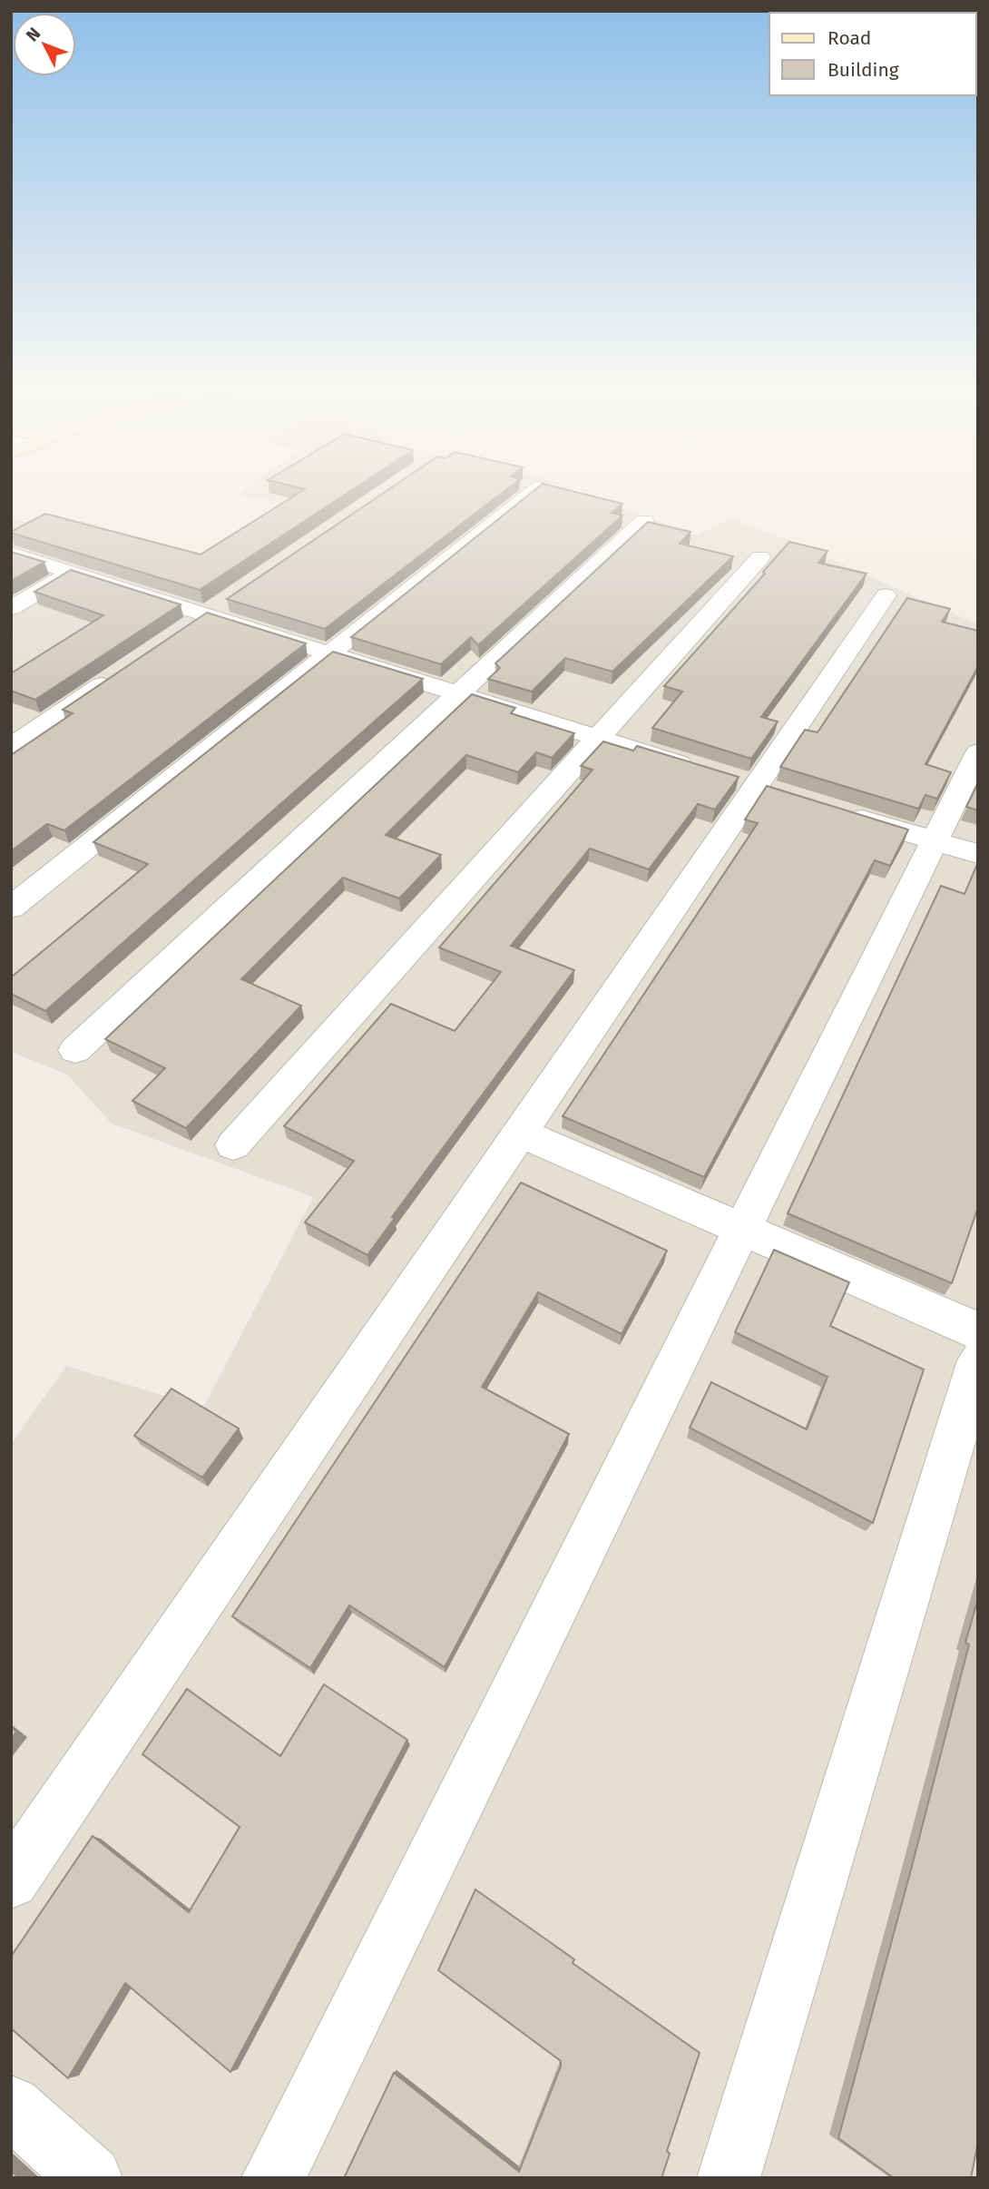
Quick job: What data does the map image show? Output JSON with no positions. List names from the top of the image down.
{
  "legend": ["Road", "Building"],
  "north": "top left"
}
